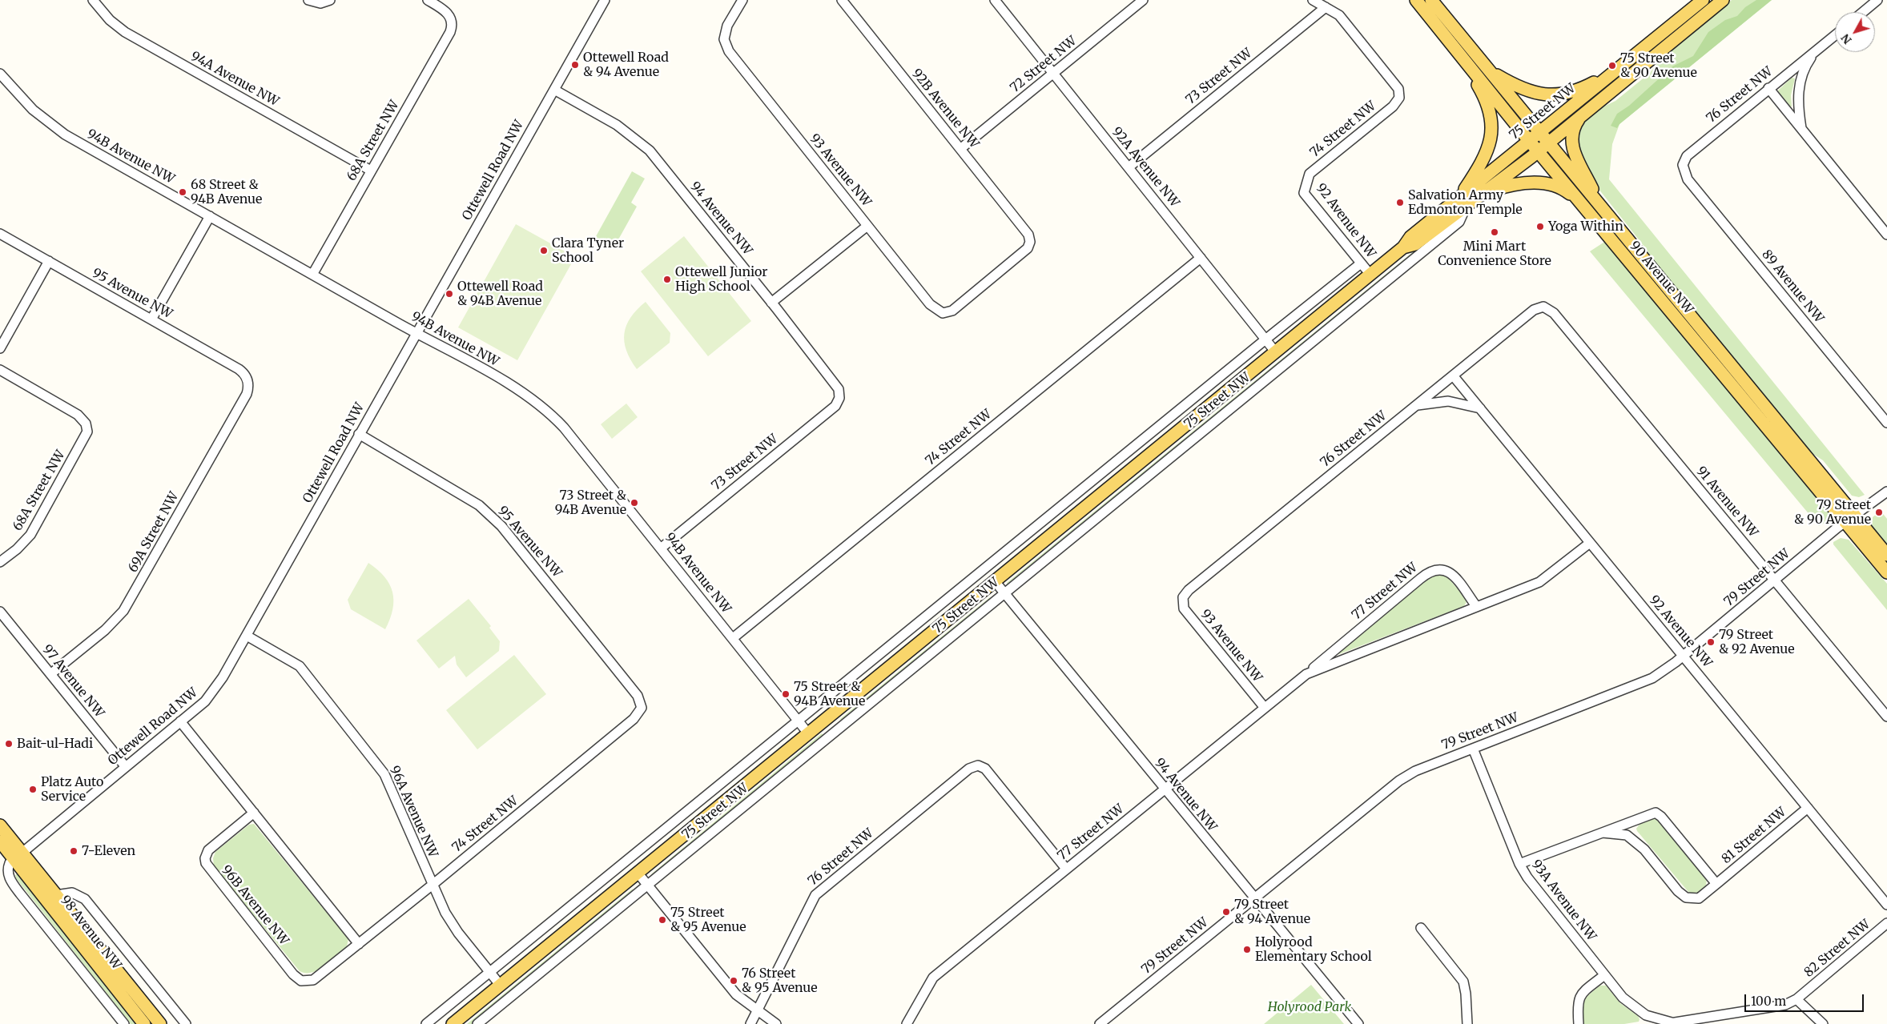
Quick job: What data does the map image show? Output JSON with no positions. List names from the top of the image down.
{
  "streets": {
    "main road": ["75 Street NW", "90 Avenue NW", "98 Avenue NW"],
    "street": [
      "72 Street NW",
      "73 Street NW",
      "94A Avenue NW",
      "76 Street NW",
      "92B Avenue NW",
      "74 Street NW",
      "68A Street NW",
      "94B Avenue NW",
      "92A Avenue NW",
      "Ottewell Road NW",
      "93 Avenue NW",
      "94 Avenue NW",
      "92 Avenue NW",
      "89 Avenue NW",
      "95 Avenue NW",
      "91 Avenue NW",
      "69A Street NW",
      "79 Street NW",
      "77 Street NW",
      "97 Avenue NW",
      "96A Avenue NW",
      "81 Street NW",
      "93A Avenue NW",
      "96B Avenue NW",
      "82 Street NW"
    ]
  },
  "crossings": [
    ["72 Street NW", "92B Avenue NW"],
    ["72 Street NW", "92A Avenue NW"],
    ["73 Street NW", "74 Street NW"],
    ["73 Street NW", "94B Avenue NW"],
    ["73 Street NW", "92A Avenue NW"],
    ["73 Street NW", "94 Avenue NW"],
    ["94A Avenue NW", "68A Street NW"],
    ["76 Street NW", "93 Avenue NW"],
    ["76 Street NW", "92 Avenue NW"],
    ["76 Street NW", "89 Avenue NW"],
    ["76 Street NW", "91 Avenue NW"],
    ["76 Street NW", "77 Street NW"],
    ["92B Avenue NW", "93 Avenue NW"],
    ["75 Street NW", "94B Avenue NW"],
    ["75 Street NW", "92A Avenue NW"],
    ["75 Street NW", "94 Avenue NW"],
    ["75 Street NW", "92 Avenue NW"],
    ["75 Street NW", "90 Avenue NW"],
    ["75 Street NW", "96A Avenue NW"],
    ["74 Street NW", "94B Avenue NW"],
    ["74 Street NW", "92A Avenue NW"],
    ["74 Street NW", "92 Avenue NW"],
    ["74 Street NW", "95 Avenue NW"],
    ["74 Street NW", "96A Avenue NW"],
    ["74 Street NW", "96B Avenue NW"],
    ["68A Street NW", "94B Avenue NW"],
    ["94B Avenue NW", "Ottewell Road NW"],
    ["Ottewell Road NW", "94 Avenue NW"],
    ["Ottewell Road NW", "95 Avenue NW"],
    ["Ottewell Road NW", "97 Avenue NW"],
    ["Ottewell Road NW", "96A Avenue NW"],
    ["Ottewell Road NW", "98 Avenue NW"],
    ["93 Avenue NW", "77 Street NW"],
    ["94 Avenue NW", "79 Street NW"],
    ["94 Avenue NW", "77 Street NW"],
    ["92 Avenue NW", "79 Street NW"],
    ["92 Avenue NW", "77 Street NW"],
    ["92 Avenue NW", "81 Street NW"],
    ["90 Avenue NW", "79 Street NW"],
    ["95 Avenue NW", "69A Street NW"],
    ["91 Avenue NW", "79 Street NW"],
    ["69A Street NW", "97 Avenue NW"],
    ["79 Street NW", "93A Avenue NW"],
    ["81 Street NW", "93A Avenue NW"],
    ["93A Avenue NW", "82 Street NW"]
  ],
  "parks": ["Holyrood Park"],
  "places": [
    "Ottewell Road & 94 Avenue",
    "75 Street & 90 Avenue",
    "68 Street & 94B Avenue",
    "Salvation Army Edmonton Temple",
    "Yoga Within",
    "Mini Mart Convenience Store",
    "Clara Tyner School",
    "Ottewell Junior High School",
    "Ottewell Road & 94B Avenue",
    "73 Street & 94B Avenue",
    "79 Street & 90 Avenue",
    "79 Street & 92 Avenue",
    "75 Street & 94B Avenue",
    "Bait-ul-Hadi",
    "Platz Auto Service",
    "7-Eleven",
    "79 Street & 94 Avenue",
    "75 Street & 95 Avenue",
    "Holyrood Elementary School",
    "76 Street & 95 Avenue"
  ],
  "scale_bar": "100 m",
  "north": "bottom left"
}
